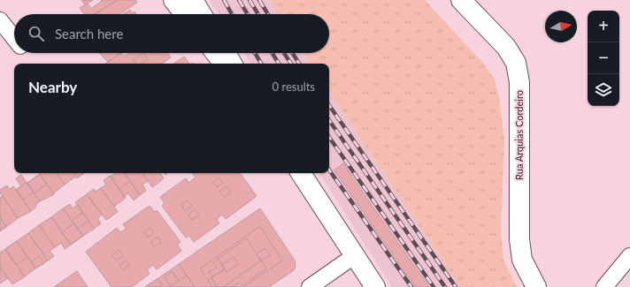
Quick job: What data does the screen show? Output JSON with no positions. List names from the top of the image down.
{
  "streets": {
    "main road": ["Rua Arquias Cordeiro"]
  },
  "north": "right",
  "page": {
    "map_buttons": ["+", "−"],
    "search": "Search here",
    "heading": ["Nearby", "0 results"]
  }
}
